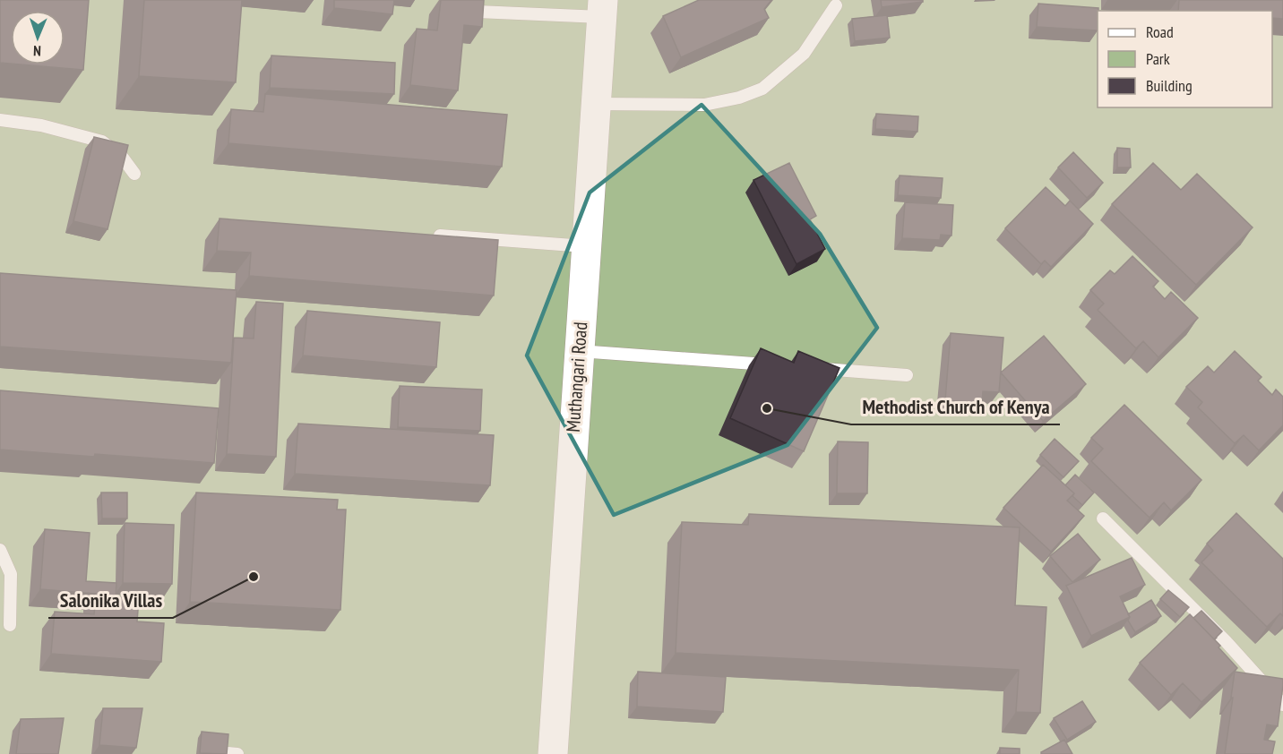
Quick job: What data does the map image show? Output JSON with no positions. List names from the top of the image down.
{
  "streets": {
    "street": ["Muthangari Road"]
  },
  "places": ["Methodist Church of Kenya", "Salonika Villas"],
  "legend": ["Road", "Park", "Building"],
  "north": "bottom"
}
